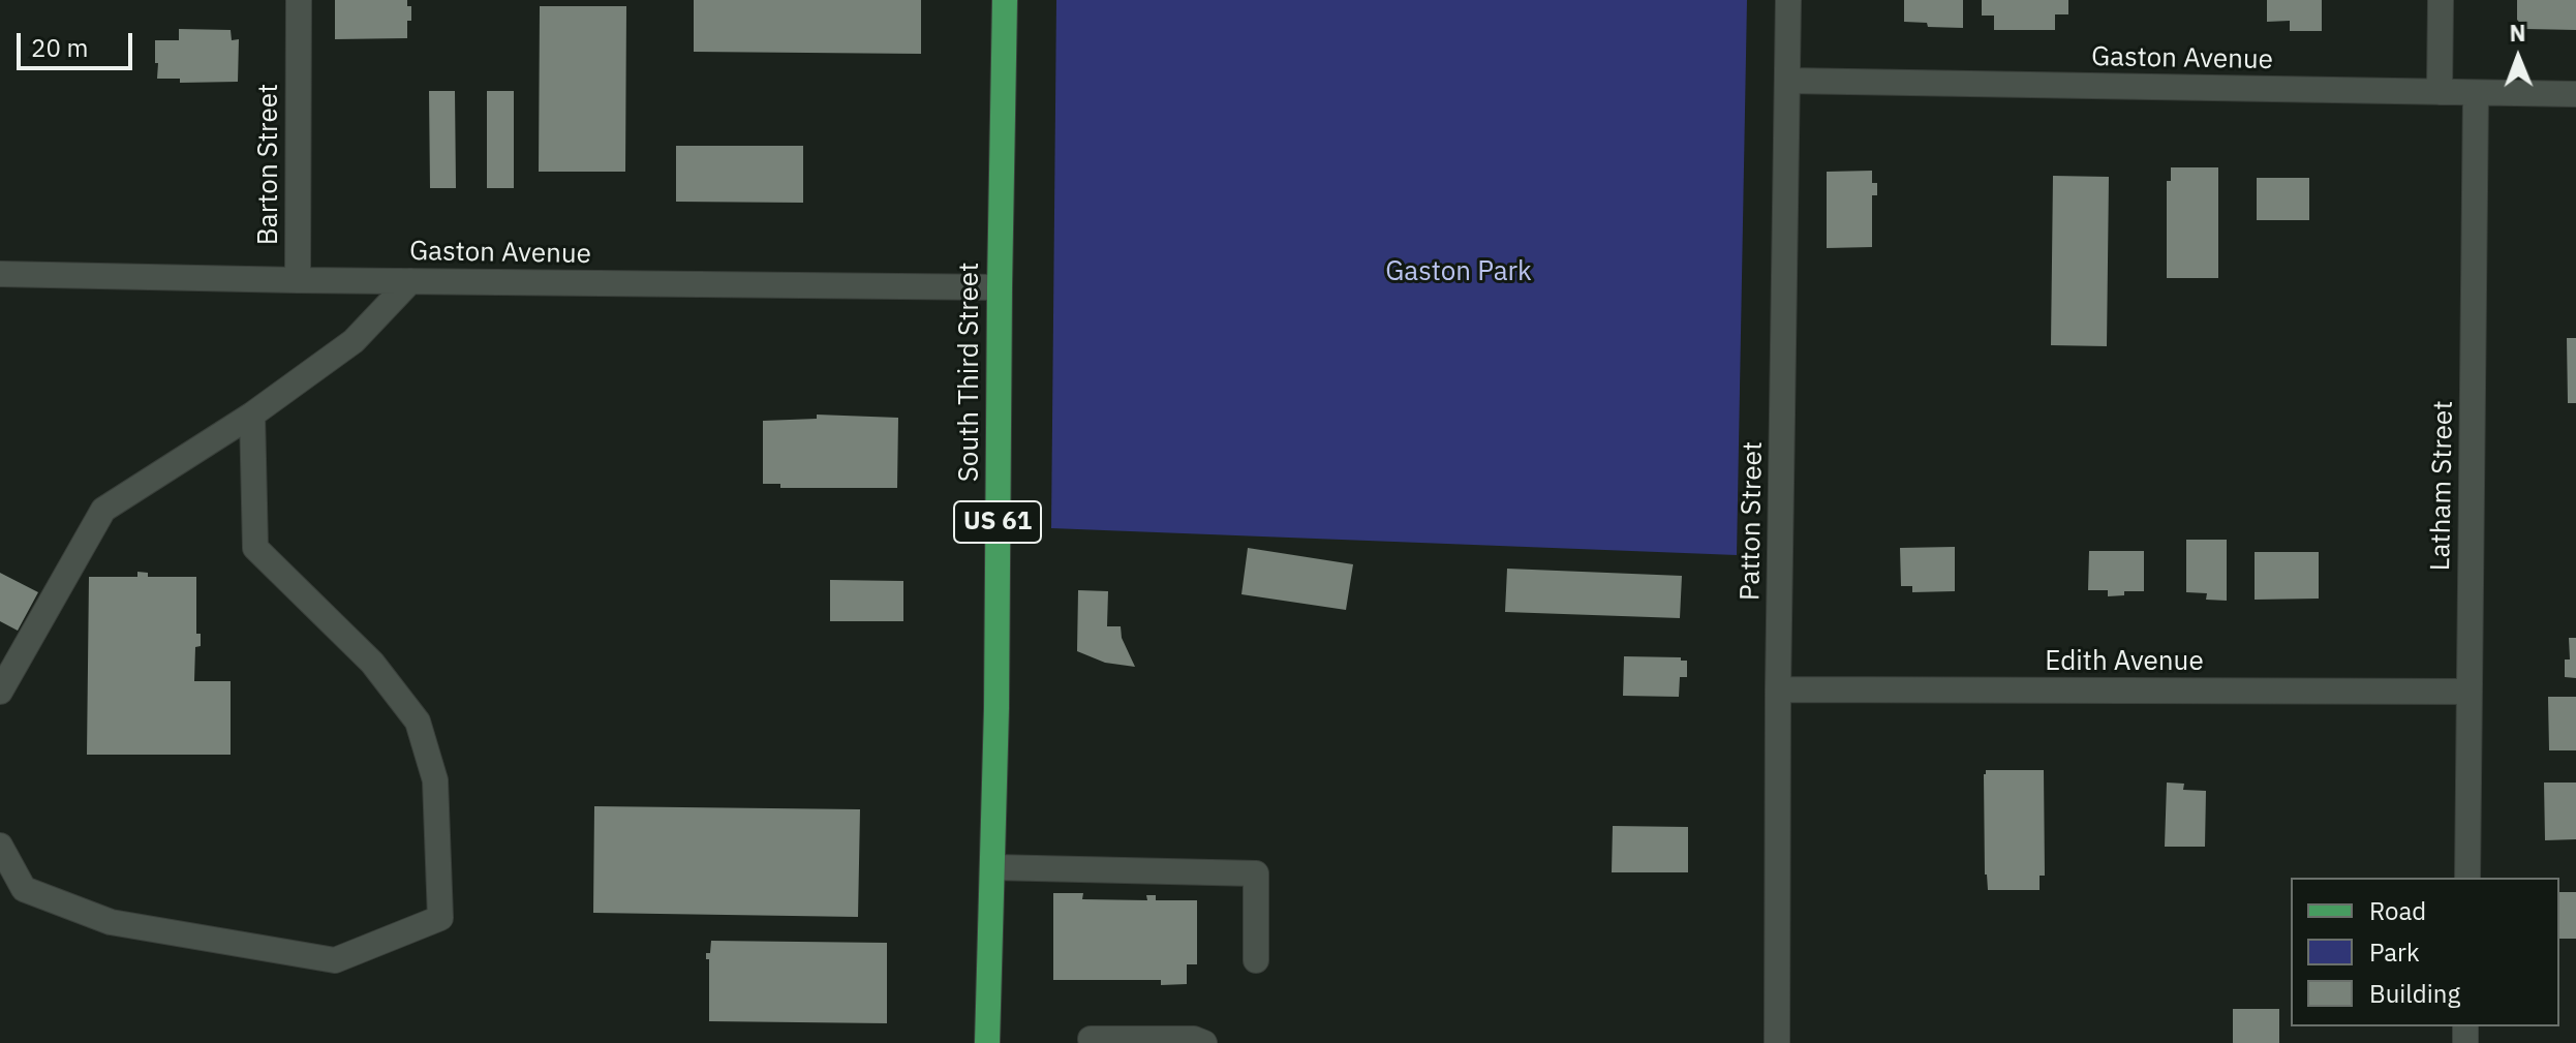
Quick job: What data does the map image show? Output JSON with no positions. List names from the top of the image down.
{
  "streets": {
    "main road": ["South Third Street", "US 61"],
    "street": [
      "Gaston Avenue",
      "Barton Street",
      "Latham Street",
      "Patton Street",
      "Edith Avenue"
    ]
  },
  "crossings": [
    ["Gaston Avenue", "Barton Street"],
    ["Gaston Avenue", "South Third Street"],
    ["Gaston Avenue", "Latham Street"],
    ["Gaston Avenue", "Patton Street"],
    ["Latham Street", "Edith Avenue"],
    ["Patton Street", "Edith Avenue"]
  ],
  "parks": ["Gaston Park"],
  "legend": ["Road", "Park", "Building"],
  "scale_bar": "20 m",
  "north": "top"
}
